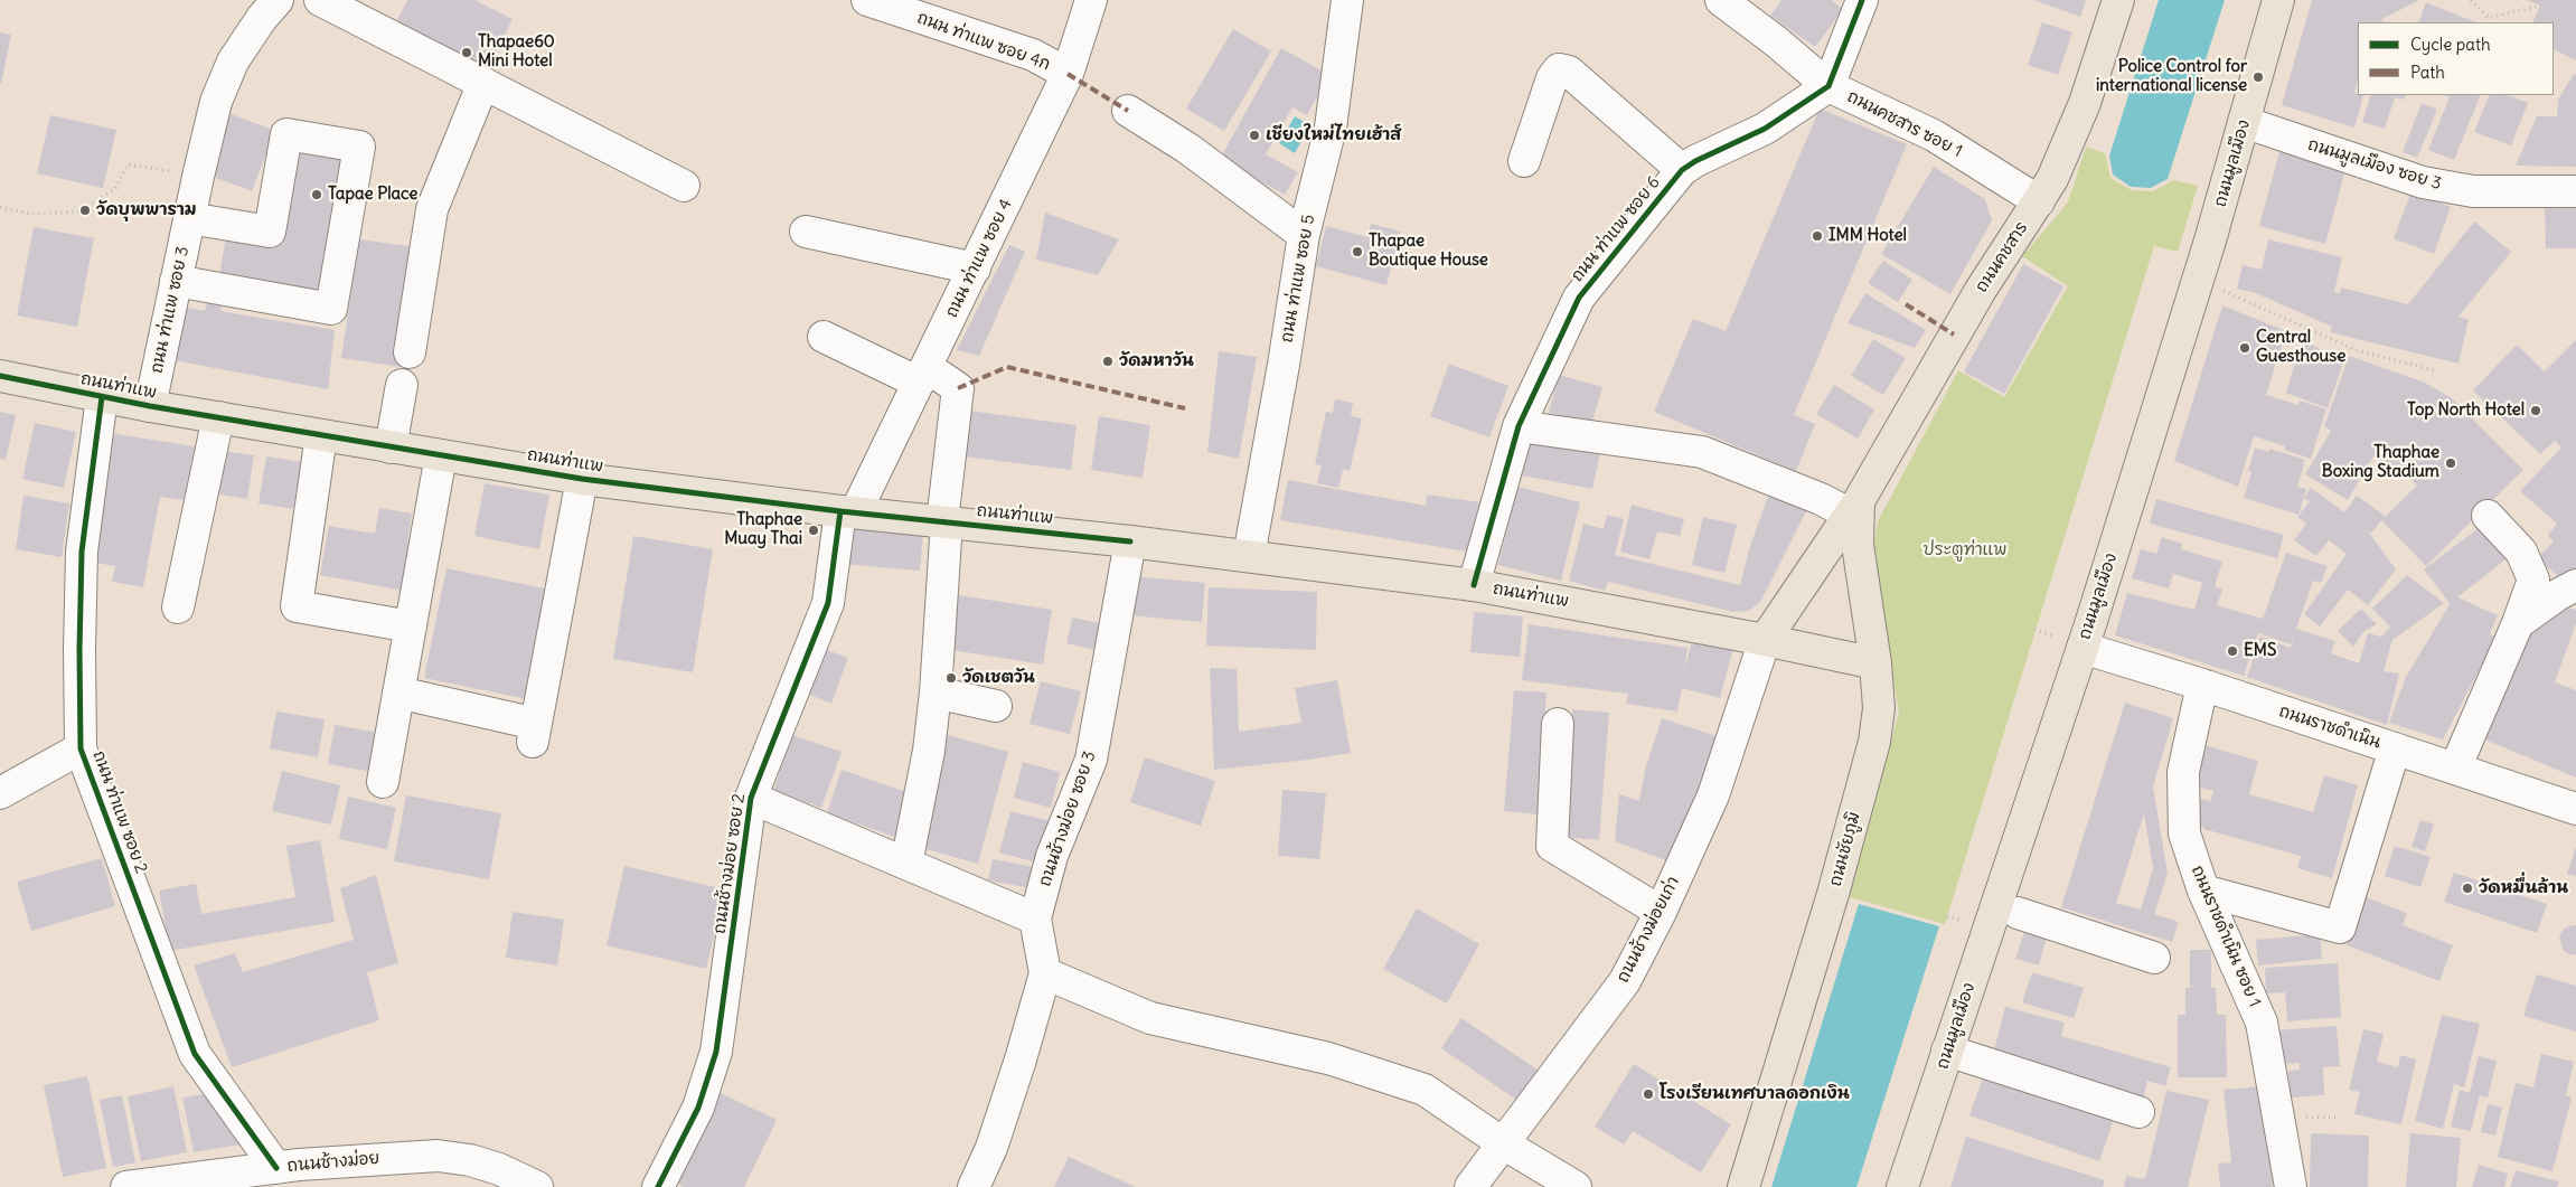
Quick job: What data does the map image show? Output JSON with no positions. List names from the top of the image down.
{
  "streets": {
    "main road": [
      "ถนนมูลเมือง",
      "ถนนคชสาร",
      "ถนนท่าแพ",
      "ถนนชัยภูมิ"
    ],
    "street": [
      "ถนน ท่าแพ ซอย 4ก",
      "ถนนคชสาร ซอย 1",
      "ถนนมูลเมือง ซอย 3",
      "ถนน ท่าแพ ซอย 6",
      "ถนน ท่าแพ ซอย 4",
      "ถนน ท่าแพ ซอย 5",
      "ถนน ท่าแพ ซอย 3",
      "ถนนราชดำเนิน",
      "ถนน ท่าแพ ซอย 2",
      "ถนนช้างม่อย ซอย 3",
      "ถนนช้างม่อย ซอย 2",
      "ถนนช้างม่อยเก่า",
      "ถนนราชดำเนิน ซอย 1",
      "ถนนช้างม่อย"
    ]
  },
  "crossings": [
    ["ถนน ท่าแพ ซอย 4ก", "ถนน ท่าแพ ซอย 4"],
    ["ถนนคชสาร ซอย 1", "ถนน ท่าแพ ซอย 6"],
    ["ถนนคชสาร ซอย 1", "ถนนคชสาร"],
    ["ถนนมูลเมือง", "ถนนมูลเมือง ซอย 3"],
    ["ถนนมูลเมือง", "ถนนราชดำเนิน"],
    ["ถนน ท่าแพ ซอย 6", "ถนนท่าแพ"],
    ["ถนนคชสาร", "ถนนชัยภูมิ"],
    ["ถนน ท่าแพ ซอย 4", "ถนนท่าแพ"],
    ["ถนน ท่าแพ ซอย 4", "ถนนช้างม่อย ซอย 2"],
    ["ถนน ท่าแพ ซอย 5", "ถนนท่าแพ"],
    ["ถนน ท่าแพ ซอย 3", "ถนนท่าแพ"],
    ["ถนนท่าแพ", "ถนน ท่าแพ ซอย 2"],
    ["ถนนท่าแพ", "ถนนช้างม่อย ซอย 3"],
    ["ถนนท่าแพ", "ถนนชัยภูมิ"],
    ["ถนนท่าแพ", "ถนนช้างม่อย ซอย 2"],
    ["ถนนท่าแพ", "ถนนช้างม่อยเก่า"],
    ["ถนนราชดำเนิน", "ถนนราชดำเนิน ซอย 1"],
    ["ถนน ท่าแพ ซอย 2", "ถนนช้างม่อย"]
  ],
  "parks": ["ประตูท่าแพ"],
  "places": [
    "Thapae60 Mini Hotel",
    "Police Control for international license",
    "เชียงใหม่ไทยเฮ้าส์",
    "Tapae Place",
    "วัดบุพพาราม",
    "IMM Hotel",
    "Thapae Boutique House",
    "Central Guesthouse",
    "วัดมหาวัน",
    "Top North Hotel",
    "Thaphae Boxing Stadium",
    "Thaphae Muay Thai",
    "EMS",
    "วัดเชตวัน",
    "วัดหมื่นล้าน",
    "โรงเรียนเทศบาลดอกเงิน"
  ],
  "legend": ["Cycle path", "Path"]
}
